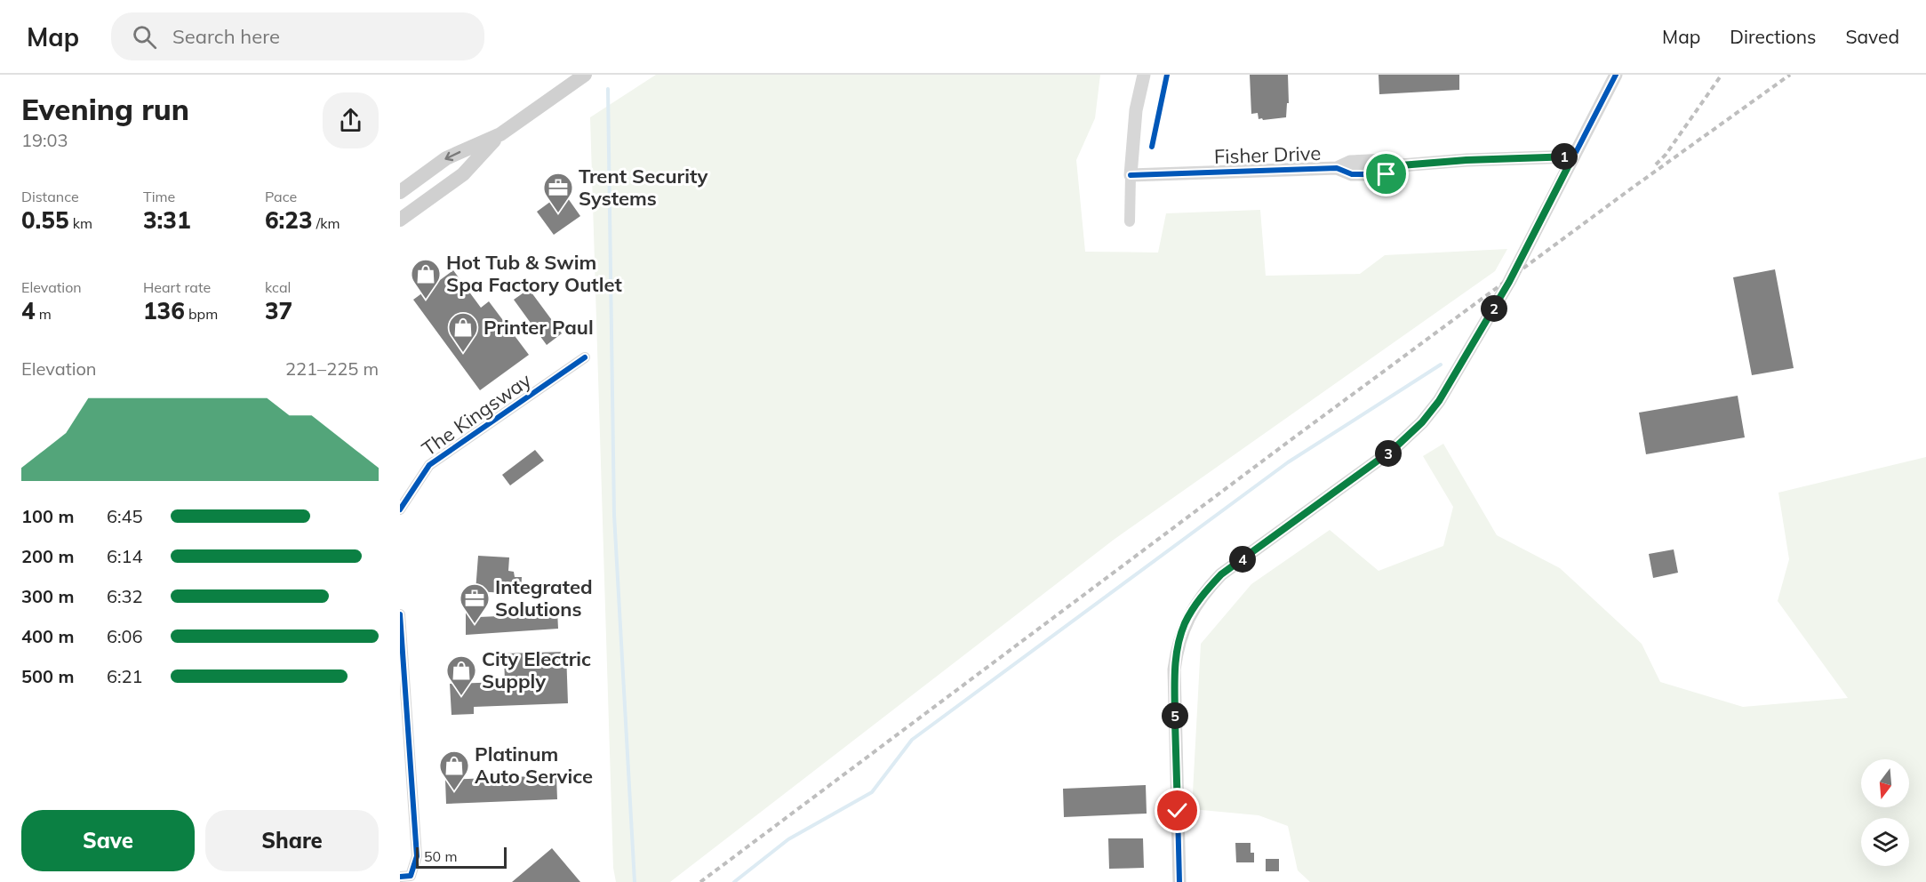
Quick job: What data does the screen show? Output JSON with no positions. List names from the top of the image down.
{
  "streets": {
    "street": ["Fisher Drive", "The Kingsway"]
  },
  "places": {
    "office": ["Trent Security Systems", "Integrated Solutions"],
    "shop": [
      "Hot Tub & Swim Spa Factory Outlet",
      "Printer Paul",
      "City Electric Supply",
      "Platinum Auto Service"
    ]
  },
  "scale_bar": "50 m",
  "north": "bottom",
  "page": {
    "header": "Map",
    "search": "Search here",
    "nav": ["Map", "Directions", "Saved"],
    "heading": ["Evening run", "19:03"],
    "pins": [
      "1",
      "2",
      "3",
      "4",
      "5"
    ],
    "stats": [
      ["Distance", "0.55 km"],
      ["Time", "3:31"],
      ["Pace", "6:23 /km"],
      ["Elevation", "4 m"],
      ["Heart rate", "136 bpm"],
      ["kcal", "37"]
    ],
    "chart": ["Elevation", "221–225 m"],
    "list": [
      {
        "name": "100 m",
        "note": "6:45"
      },
      {
        "name": "200 m",
        "note": "6:14"
      },
      {
        "name": "300 m",
        "note": "6:32"
      },
      {
        "name": "400 m",
        "note": "6:06"
      },
      {
        "name": "500 m",
        "note": "6:21"
      }
    ],
    "buttons": ["Save", "Share"],
    "scale": "50 m"
  }
}
